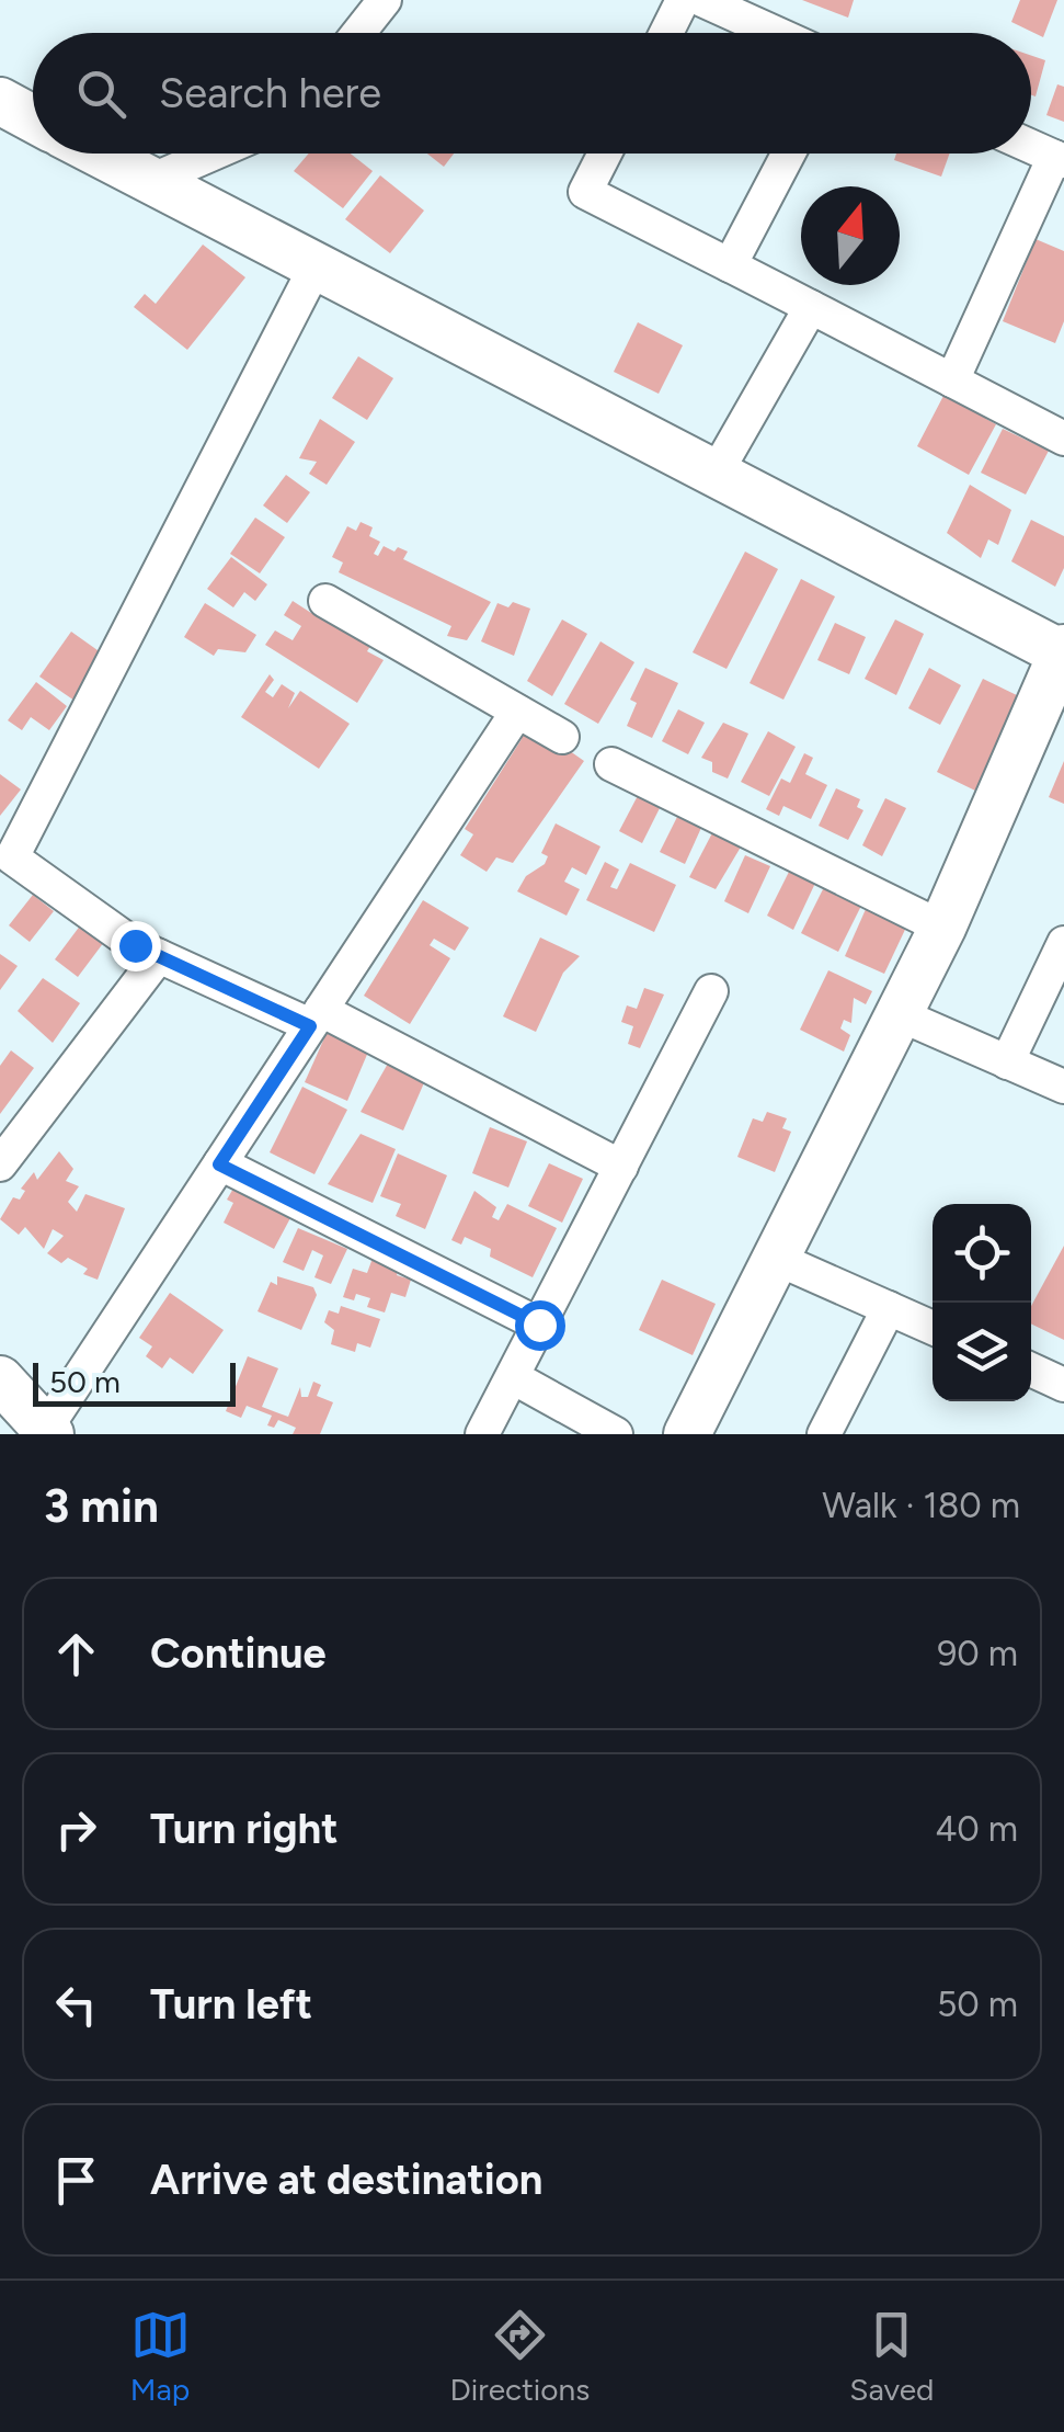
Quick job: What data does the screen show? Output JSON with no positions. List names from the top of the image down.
{
  "scale_bar": "50 m",
  "north": "top",
  "page": {
    "search": "Search here",
    "scale": "50 m",
    "heading": ["3 min", "Walk · 180 m"],
    "list": [
      ["Continue", "90 m"],
      ["Turn right", "40 m"],
      ["Turn left", "50 m"],
      "Arrive at destination"
    ],
    "nav": ["Map", "Directions", "Saved"]
  }
}
